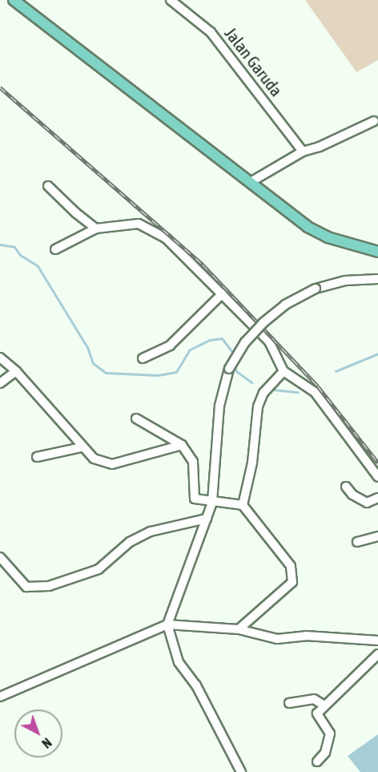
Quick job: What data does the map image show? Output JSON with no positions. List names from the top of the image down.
{
  "streets": {
    "street": ["Jalan Garuda"]
  },
  "north": "bottom right"
}
